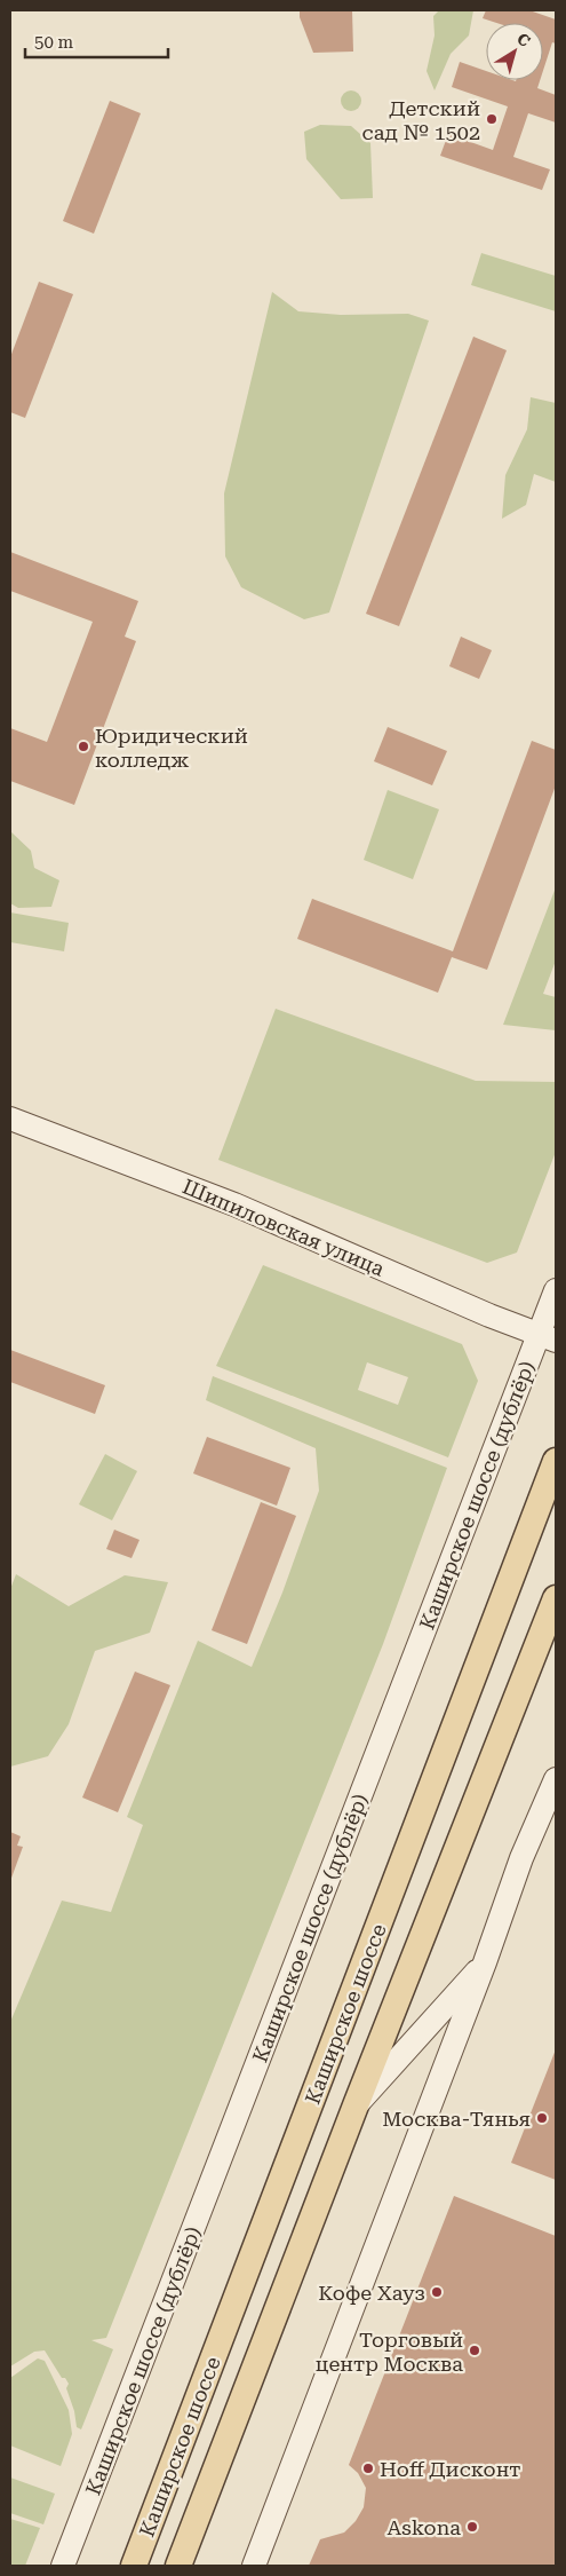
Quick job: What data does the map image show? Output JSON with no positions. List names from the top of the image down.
{
  "streets": {
    "main road": ["Шипиловская улица", "Каширское шоссе (дублёр)", "Каширское шоссе"]
  },
  "crossings": [
    ["Шипиловская улица", "Каширское шоссе (дублёр)"]
  ],
  "places": [
    "Детский сад № 1502",
    "Юридический колледж",
    "Москва-Тянья",
    "Кофе Хауз",
    "Торговый центр Москва",
    "Hoff Дисконт",
    "Askona"
  ],
  "scale_bar": "50 m",
  "north": "top right"
}
